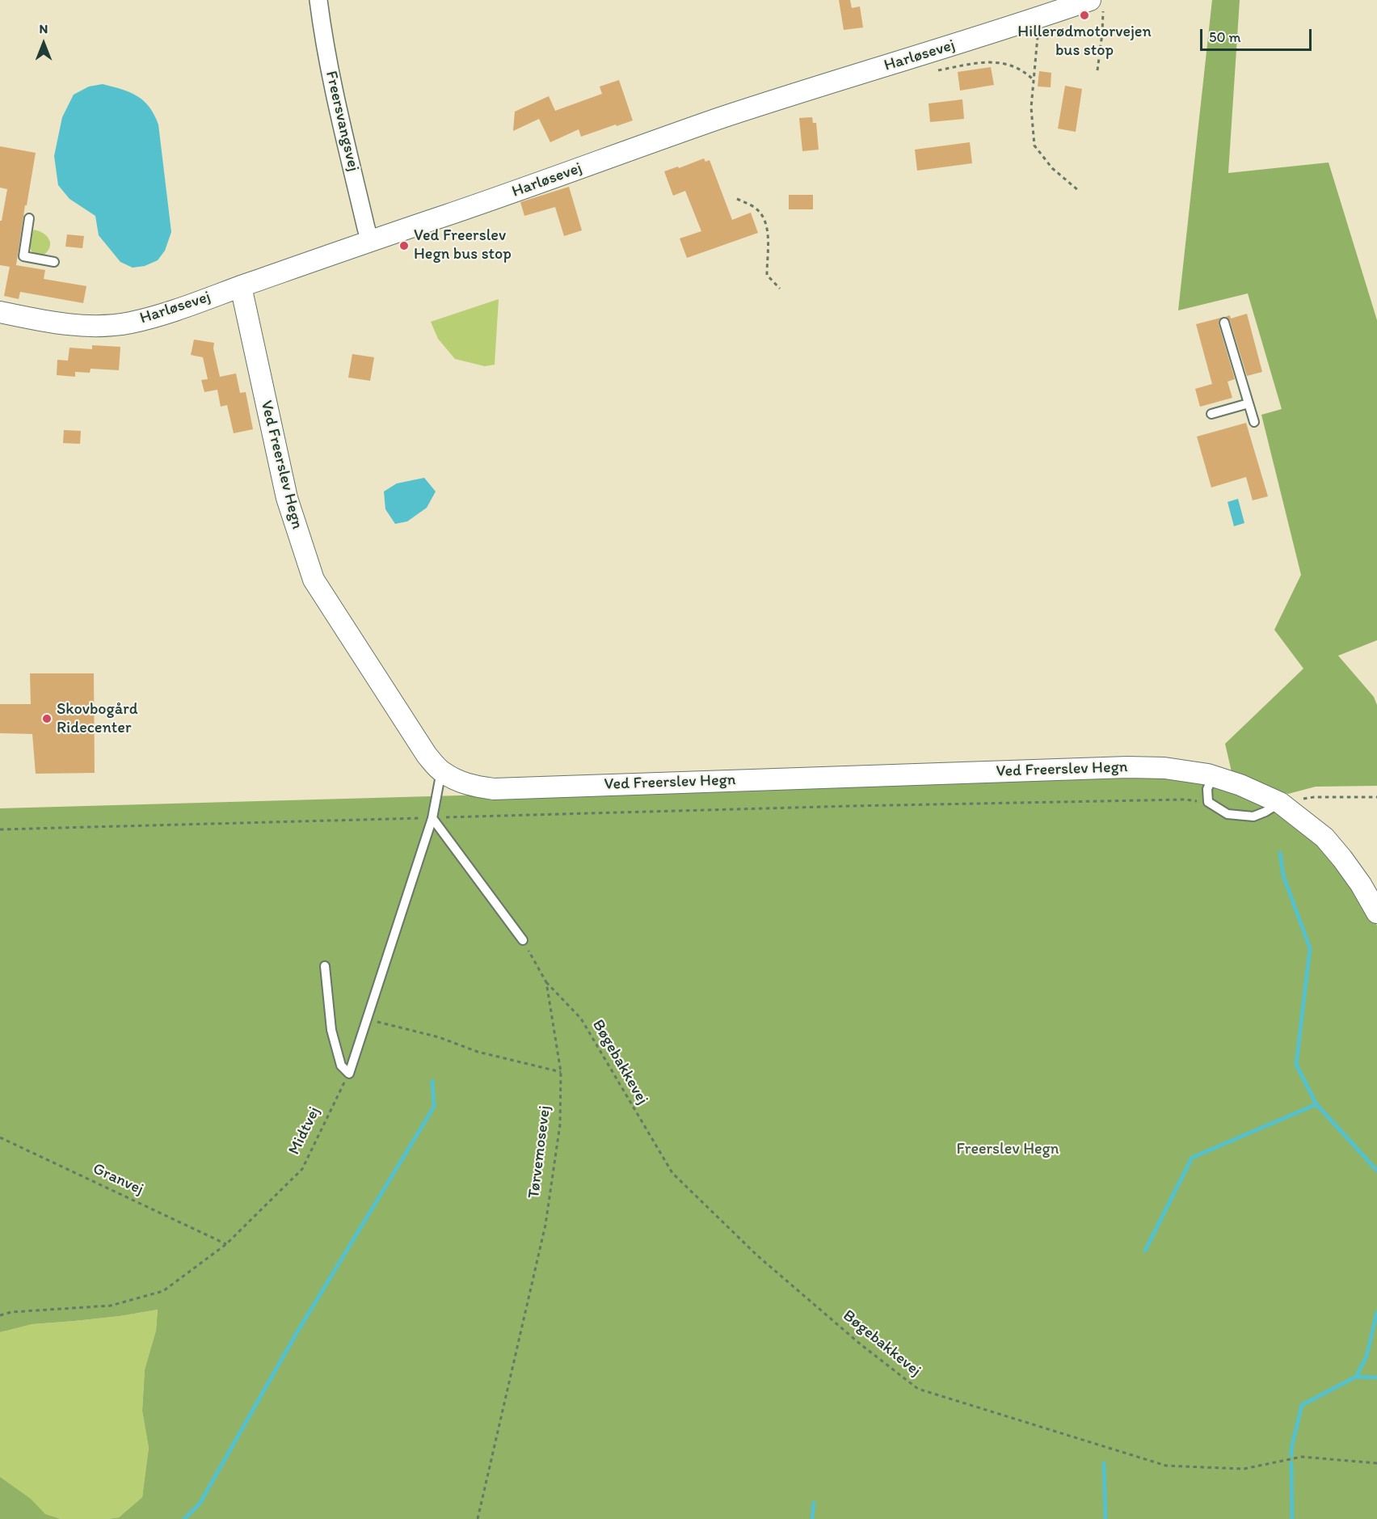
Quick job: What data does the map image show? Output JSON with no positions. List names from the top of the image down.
{
  "streets": {
    "street": ["Harløsevej", "Freersvangsvej", "Ved Freerslev Hegn"],
    "path": [
      "Bøgebakkevej",
      "Midtvej",
      "Tørvemosevej",
      "Granvej"
    ]
  },
  "crossings": [
    ["Harløsevej", "Freersvangsvej"],
    ["Harløsevej", "Ved Freerslev Hegn"],
    ["Bøgebakkevej", "Tørvemosevej"],
    ["Midtvej", "Granvej"]
  ],
  "parks": ["Freerslev Hegn"],
  "places": ["Hillerødmotorvejen bus stop", "Ved Freerslev Hegn bus stop", "Skovbogård Ridecenter"],
  "scale_bar": "50 m",
  "north": "top"
}
